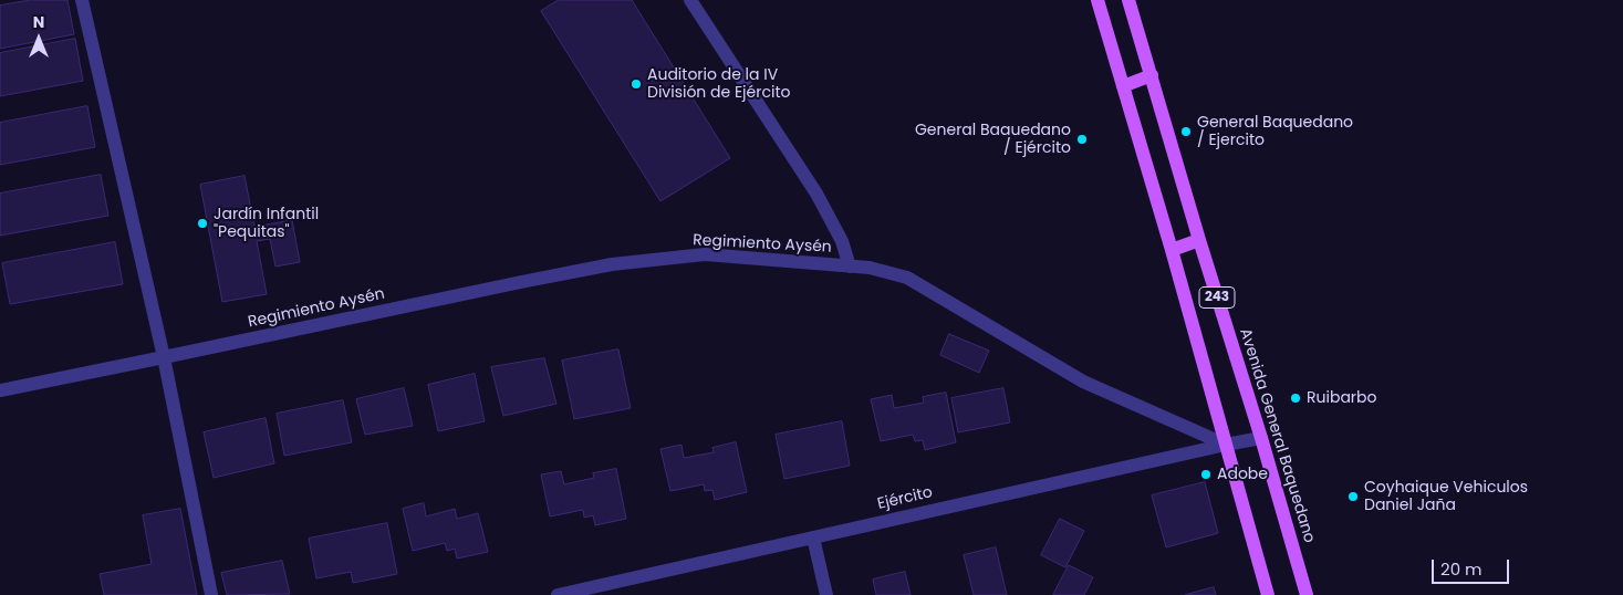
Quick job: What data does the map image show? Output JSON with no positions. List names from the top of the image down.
{
  "streets": {
    "main road": ["243", "Avenida General Baquedano"],
    "street": ["Regimiento Aysén", "Ejército"]
  },
  "crossings": [
    ["Regimiento Aysén", "243"],
    ["Regimiento Aysén", "Ejército"],
    ["243", "Ejército"],
    ["Avenida General Baquedano", "Ejército"]
  ],
  "places": [
    "Auditorio de la IV División de Ejército",
    "General Baquedano / Ejercito",
    "General Baquedano / Ejército",
    "Jardín Infantil \"Pequitas\"",
    "Ruibarbo",
    "Adobe",
    "Coyhaique Vehiculos Daniel Jaña"
  ],
  "scale_bar": "20 m",
  "north": "top"
}
